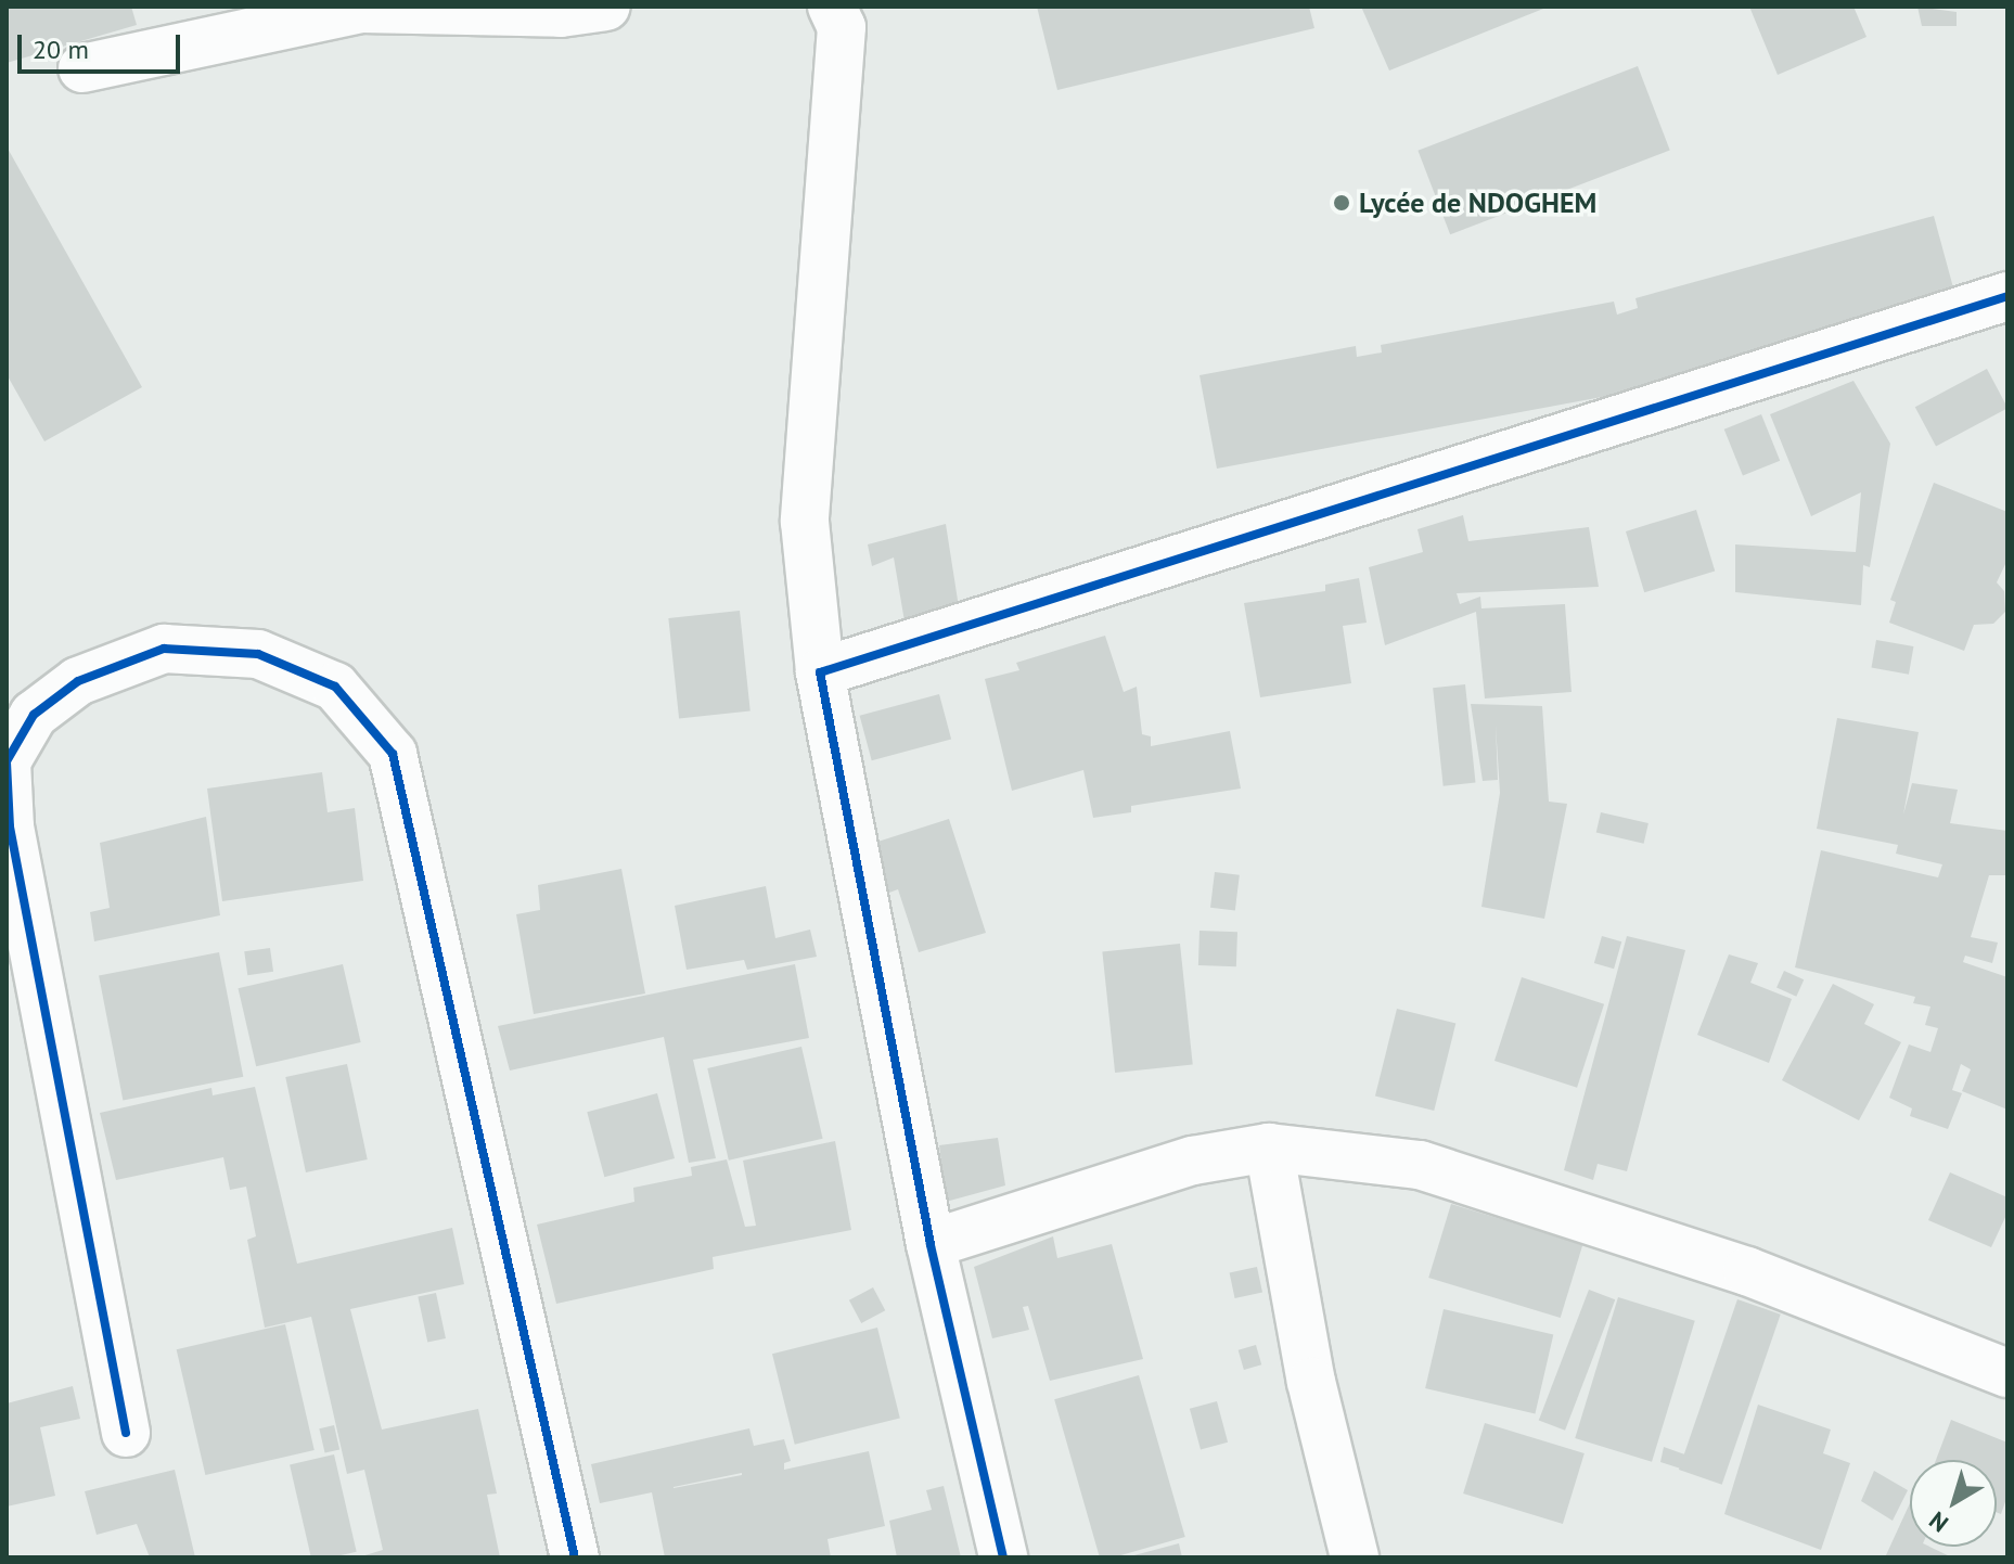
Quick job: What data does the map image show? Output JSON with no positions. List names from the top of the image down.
{
  "places": ["Lycée de NDOGHEM"],
  "scale_bar": "20 m",
  "north": "bottom left"
}
